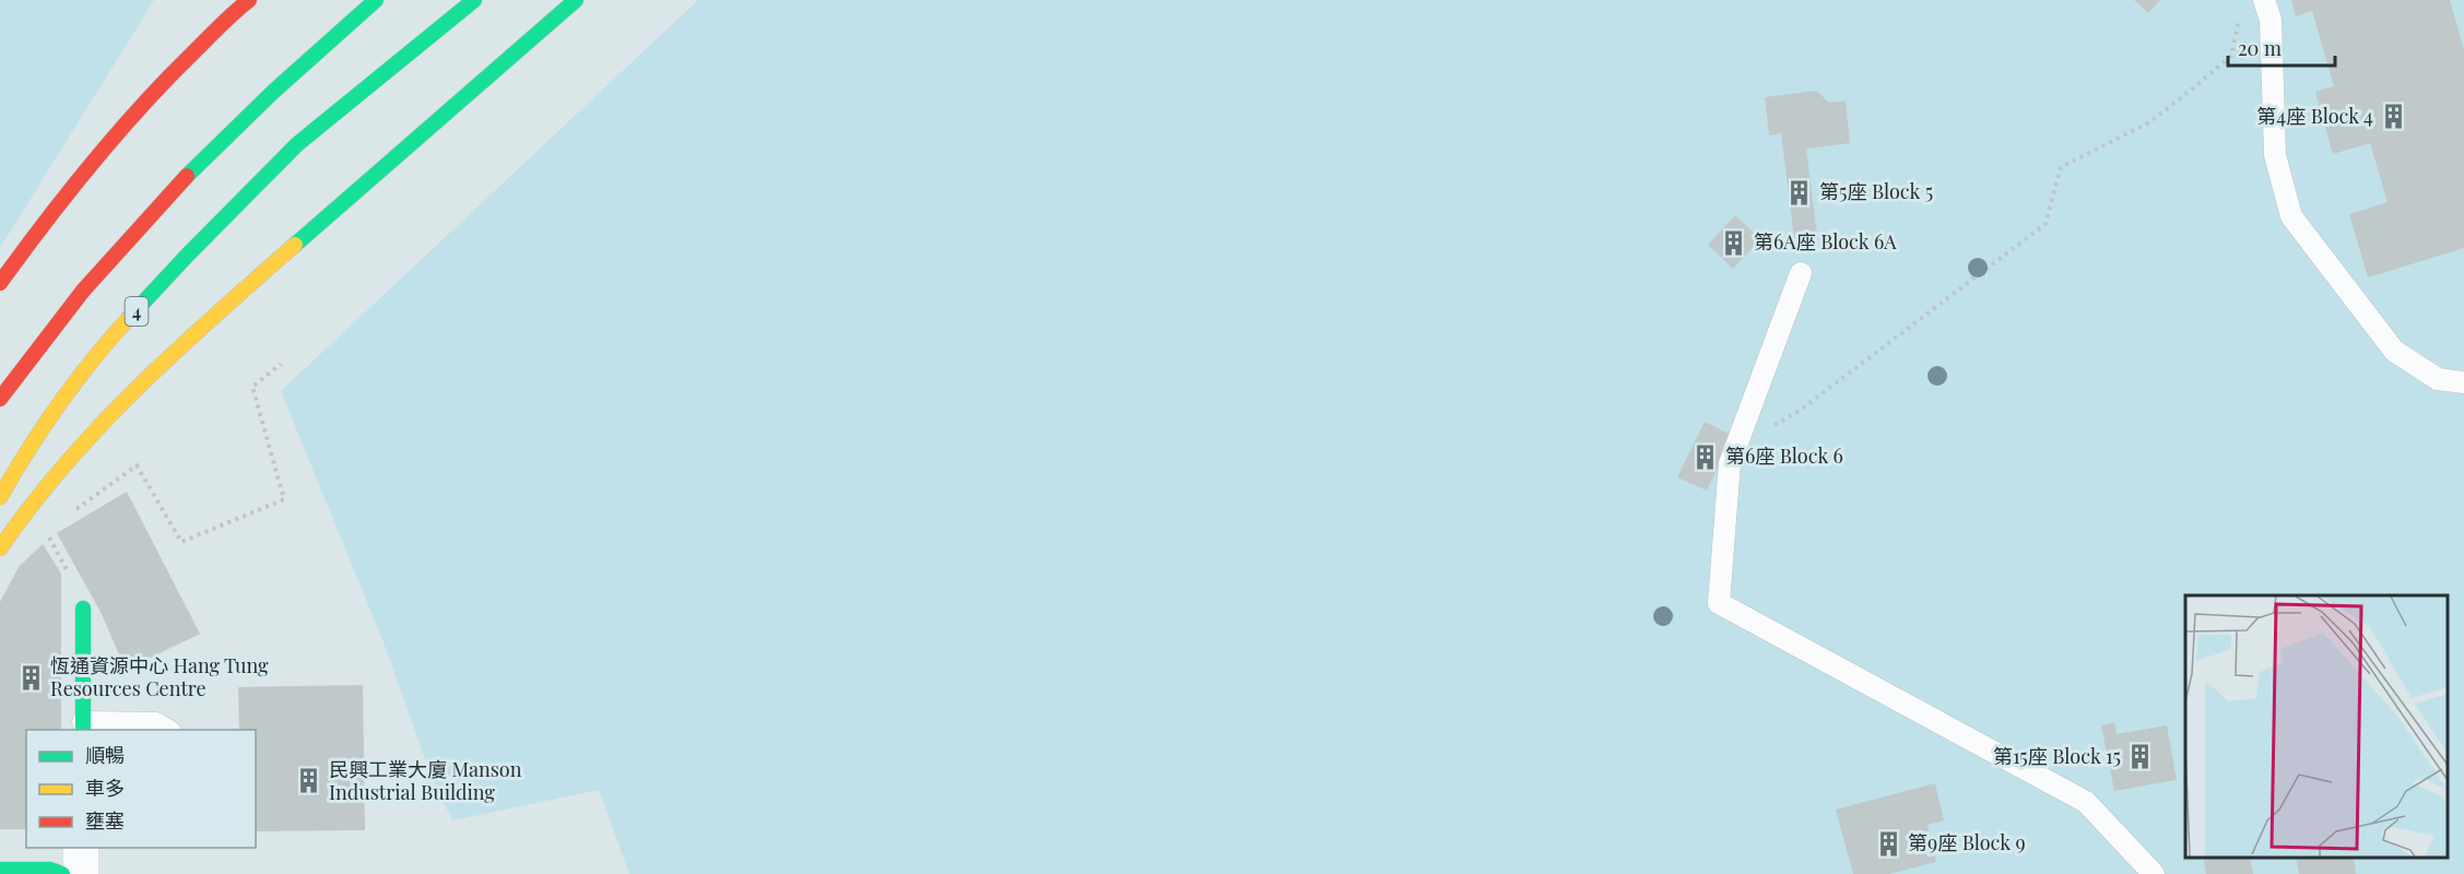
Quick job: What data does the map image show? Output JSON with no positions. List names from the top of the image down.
{
  "streets": {
    "main road": ["4"]
  },
  "places": {
    "building": [
      "第4座 Block 4",
      "第5座 Block 5",
      "第6A座 Block 6A",
      "第6座 Block 6",
      "恆通資源中心 Hang Tung Resources Centre",
      "第15座 Block 15",
      "民興工業大廈 Manson Industrial Building",
      "第9座 Block 9"
    ]
  },
  "legend": ["順暢", "車多", "壅塞"],
  "scale_bar": "20 m"
}
